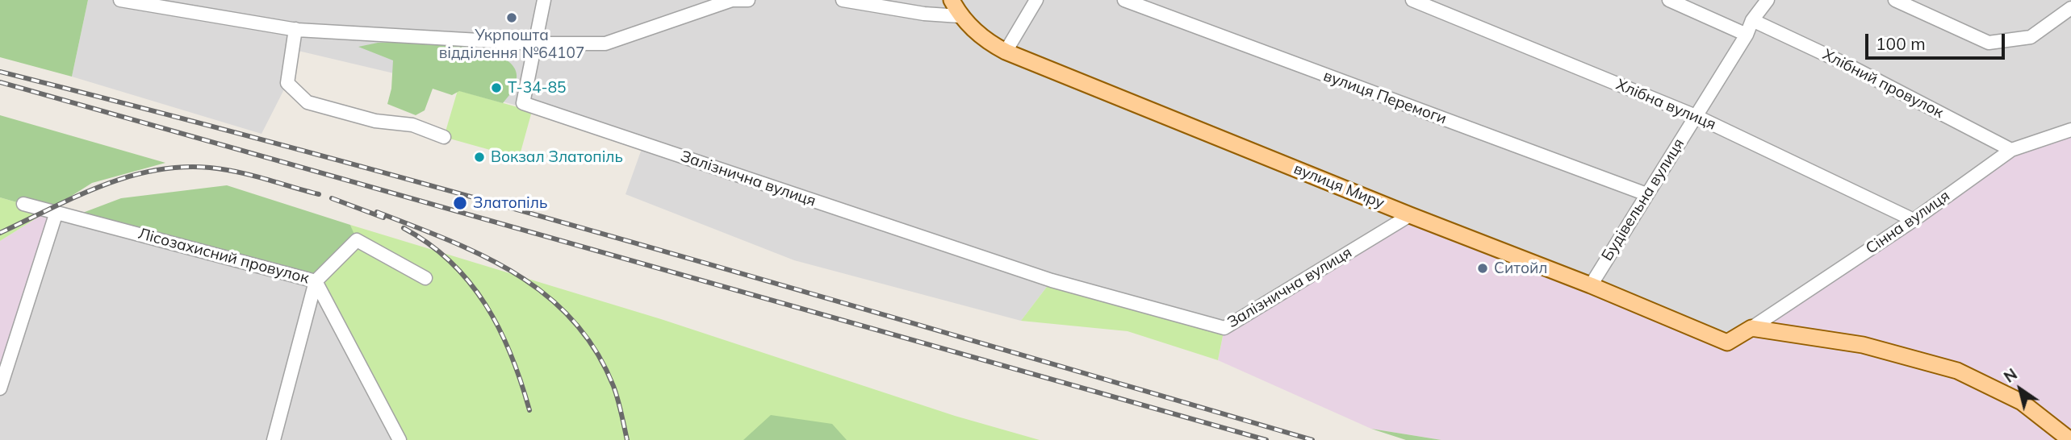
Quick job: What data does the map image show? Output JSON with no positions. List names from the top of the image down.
{
  "streets": {
    "main road": ["вулиця Миру"],
    "street": [
      "Хлібний провулок",
      "вулиця Перемоги",
      "Хлібна вулиця",
      "Залізнична вулиця",
      "Будівельна вулиця",
      "Сінна вулиця",
      "Лісозахисний провулок"
    ]
  },
  "crossings": [
    ["Хлібний провулок", "Будівельна вулиця"],
    ["Хлібний провулок", "Сінна вулиця"],
    ["вулиця Перемоги", "Будівельна вулиця"],
    ["Хлібна вулиця", "Будівельна вулиця"],
    ["Хлібна вулиця", "Сінна вулиця"],
    ["Залізнична вулиця", "вулиця Миру"],
    ["вулиця Миру", "Будівельна вулиця"],
    ["вулиця Миру", "Сінна вулиця"]
  ],
  "places": [
    "Укрпошта відділення №64107",
    "Т-34-85",
    "Вокзал Златопіль",
    "Златопіль",
    "Ситойл"
  ],
  "scale_bar": "100 m",
  "north": "top left"
}
